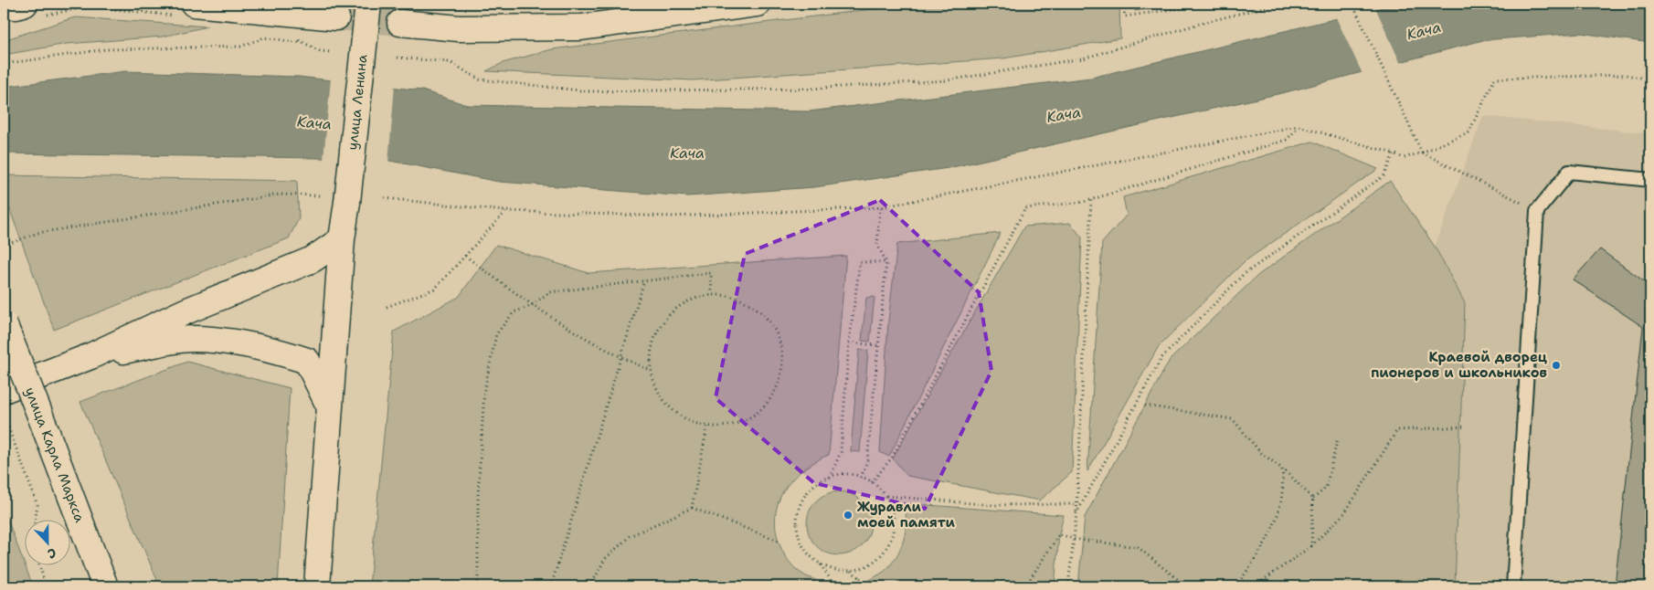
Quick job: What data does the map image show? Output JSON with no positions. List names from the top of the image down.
{
  "streets": {
    "main road": ["улица Ленина", "улица Карла Маркса"]
  },
  "water": ["Кача"],
  "places": ["Краевой дворец пионеров и школьников", "Журавли моей памяти"],
  "north": "bottom"
}
